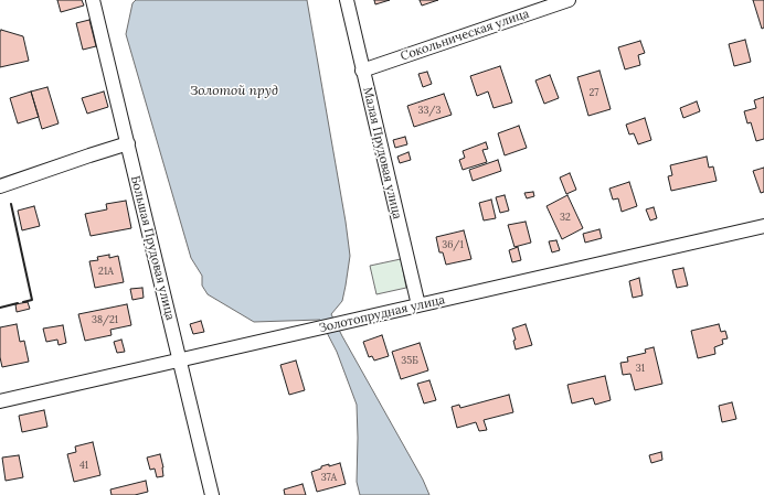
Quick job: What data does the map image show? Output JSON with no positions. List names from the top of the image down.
{
  "streets": {
    "street": [
      "Сокольническая улица",
      "Малая Прудовая улица",
      "Большая Прудовая улица",
      "Золотопрудная улица"
    ]
  },
  "crossings": [
    ["Сокольническая улица", "Малая Прудовая улица"],
    ["Малая Прудовая улица", "Золотопрудная улица"],
    ["Большая Прудовая улица", "Золотопрудная улица"]
  ],
  "water": ["Золотой пруд"],
  "house_numbers": [
    "27",
    "33/3",
    "32",
    "36/1",
    "21А",
    "38/21",
    "35Б",
    "31",
    "41",
    "37А"
  ]
}
